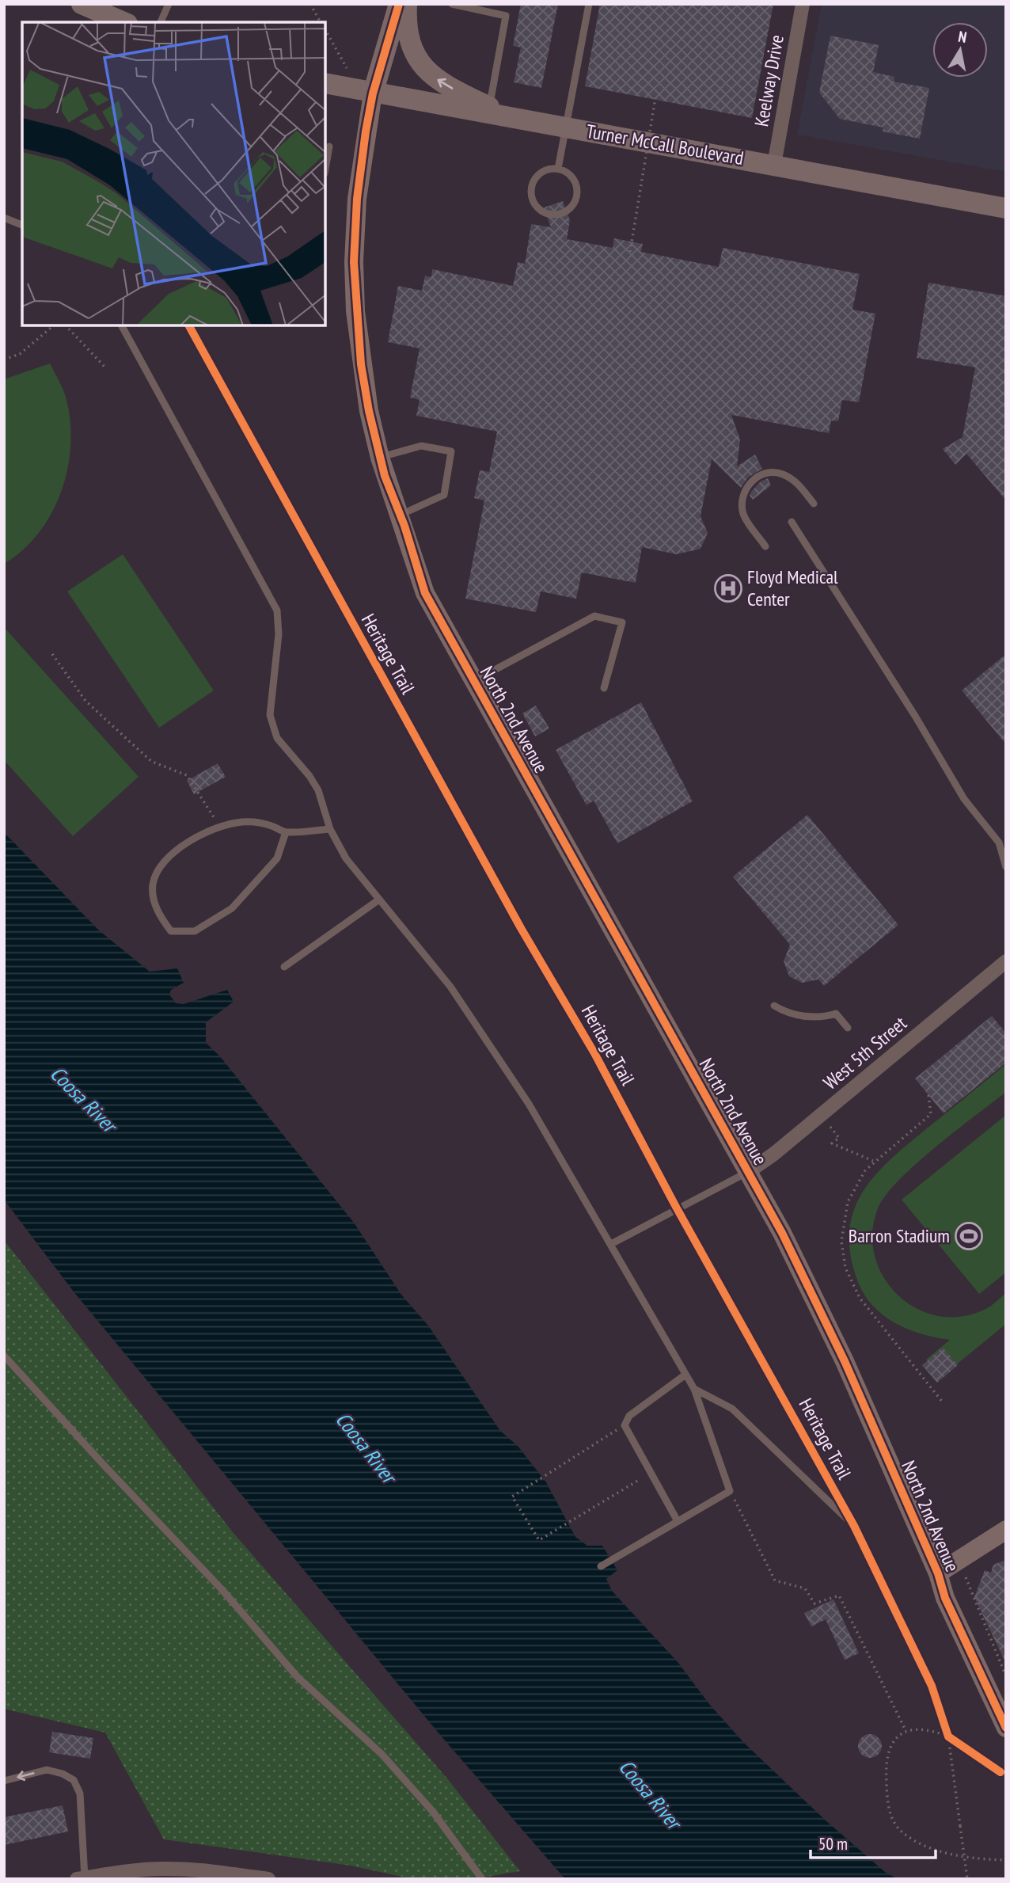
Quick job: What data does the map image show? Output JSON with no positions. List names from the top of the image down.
{
  "streets": {
    "main road": ["Turner McCall Boulevard", "North 2nd Avenue"],
    "street": ["Keelway Drive", "West 5th Street"],
    "cycle path": ["Heritage Trail"]
  },
  "crossings": [
    ["Keelway Drive", "Turner McCall Boulevard"],
    ["Turner McCall Boulevard", "North 2nd Avenue"],
    ["North 2nd Avenue", "West 5th Street"]
  ],
  "water": ["Coosa River"],
  "places": {
    "hospital": ["Floyd Medical Center"],
    "sports": ["Barron Stadium"]
  },
  "scale_bar": "50 m",
  "north": "top"
}
